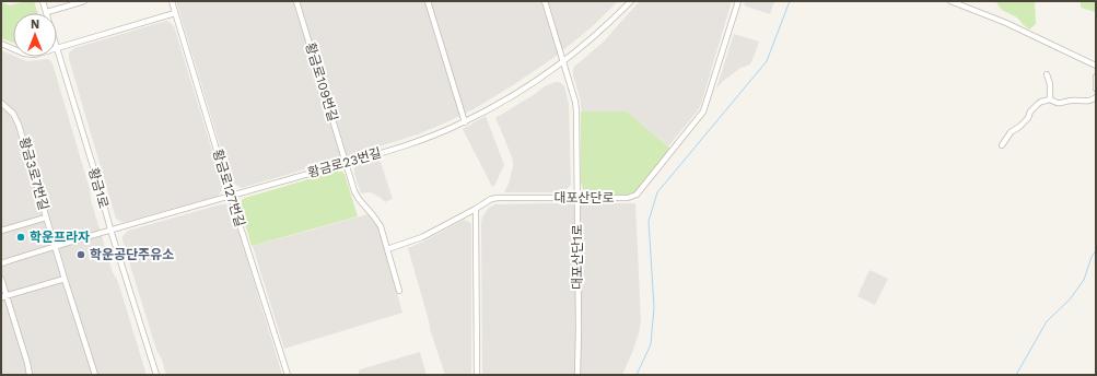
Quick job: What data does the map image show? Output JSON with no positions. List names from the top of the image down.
{
  "streets": {
    "street": [
      "황금로109번길",
      "황금로23번길",
      "황금3로7번길",
      "황금1로",
      "황금로127번길",
      "대포산단로",
      "대포산단1로"
    ]
  },
  "crossings": [
    ["황금로109번길", "황금로23번길"],
    ["황금로109번길", "대포산단로"],
    ["황금로23번길", "황금3로7번길"],
    ["황금로23번길", "황금1로"],
    ["황금로23번길", "황금로127번길"],
    ["황금로23번길", "대포산단1로"],
    ["대포산단로", "대포산단1로"]
  ],
  "places": ["학운프라자", "학운공단주유소"],
  "north": "top"
}
